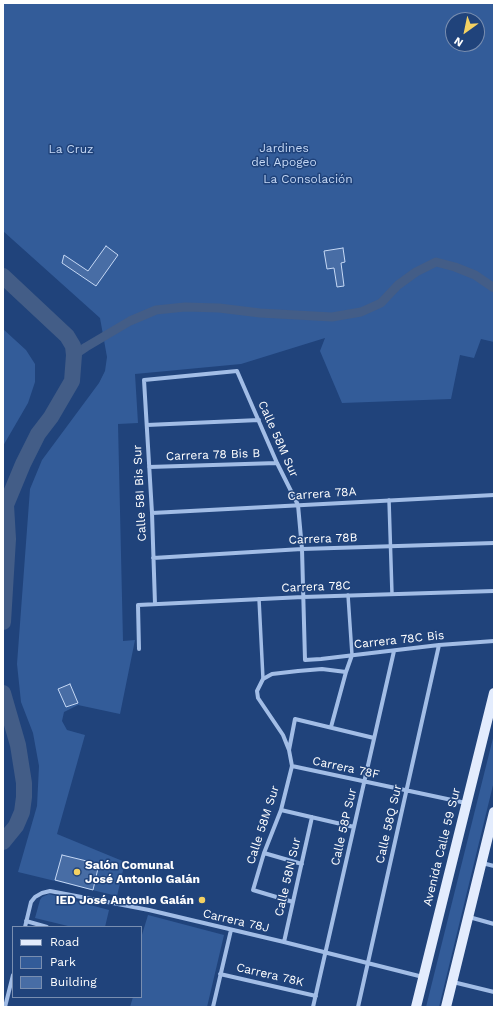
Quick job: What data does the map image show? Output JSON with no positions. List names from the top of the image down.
{
  "streets": {
    "main road": ["Avenida Calle 59 Sur"],
    "street": [
      "Calle 58M Sur",
      "Carrera 78 Bis B",
      "Calle 58I Bis Sur",
      "Carrera 78A",
      "Carrera 78B",
      "Carrera 78C",
      "Carrera 78C Bis",
      "Carrera 78F",
      "Calle 58Q Sur",
      "Calle 58P Sur",
      "Calle 58N Sur",
      "Carrera 78J",
      "Carrera 78K"
    ]
  },
  "crossings": [
    ["Calle 58M Sur", "Carrera 78 Bis B"],
    ["Calle 58M Sur", "Calle 58I Bis Sur"],
    ["Calle 58M Sur", "Carrera 78A"],
    ["Calle 58M Sur", "Carrera 78B"],
    ["Calle 58M Sur", "Carrera 78C"],
    ["Calle 58M Sur", "Carrera 78C Bis"],
    ["Calle 58M Sur", "Carrera 78F"],
    ["Calle 58M Sur", "Calle 58N Sur"],
    ["Carrera 78 Bis B", "Calle 58I Bis Sur"],
    ["Calle 58I Bis Sur", "Carrera 78A"],
    ["Calle 58I Bis Sur", "Carrera 78B"],
    ["Calle 58I Bis Sur", "Carrera 78C"],
    ["Carrera 78C Bis", "Calle 58Q Sur"],
    ["Carrera 78C Bis", "Calle 58P Sur"],
    ["Carrera 78F", "Calle 58Q Sur"],
    ["Carrera 78F", "Calle 58P Sur"],
    ["Carrera 78F", "Avenida Calle 59 Sur"],
    ["Calle 58Q Sur", "Carrera 78J"],
    ["Calle 58P Sur", "Carrera 78J"],
    ["Calle 58P Sur", "Carrera 78K"],
    ["Avenida Calle 59 Sur", "Carrera 78J"],
    ["Calle 58N Sur", "Carrera 78J"]
  ],
  "parks": ["Jardines del Apogeo", "La Cruz", "La Consolación"],
  "places": ["Salón Comunal José Antonio Galán", "IED José Antonio Galán"],
  "legend": ["Road", "Park", "Building"],
  "north": "bottom left"
}
